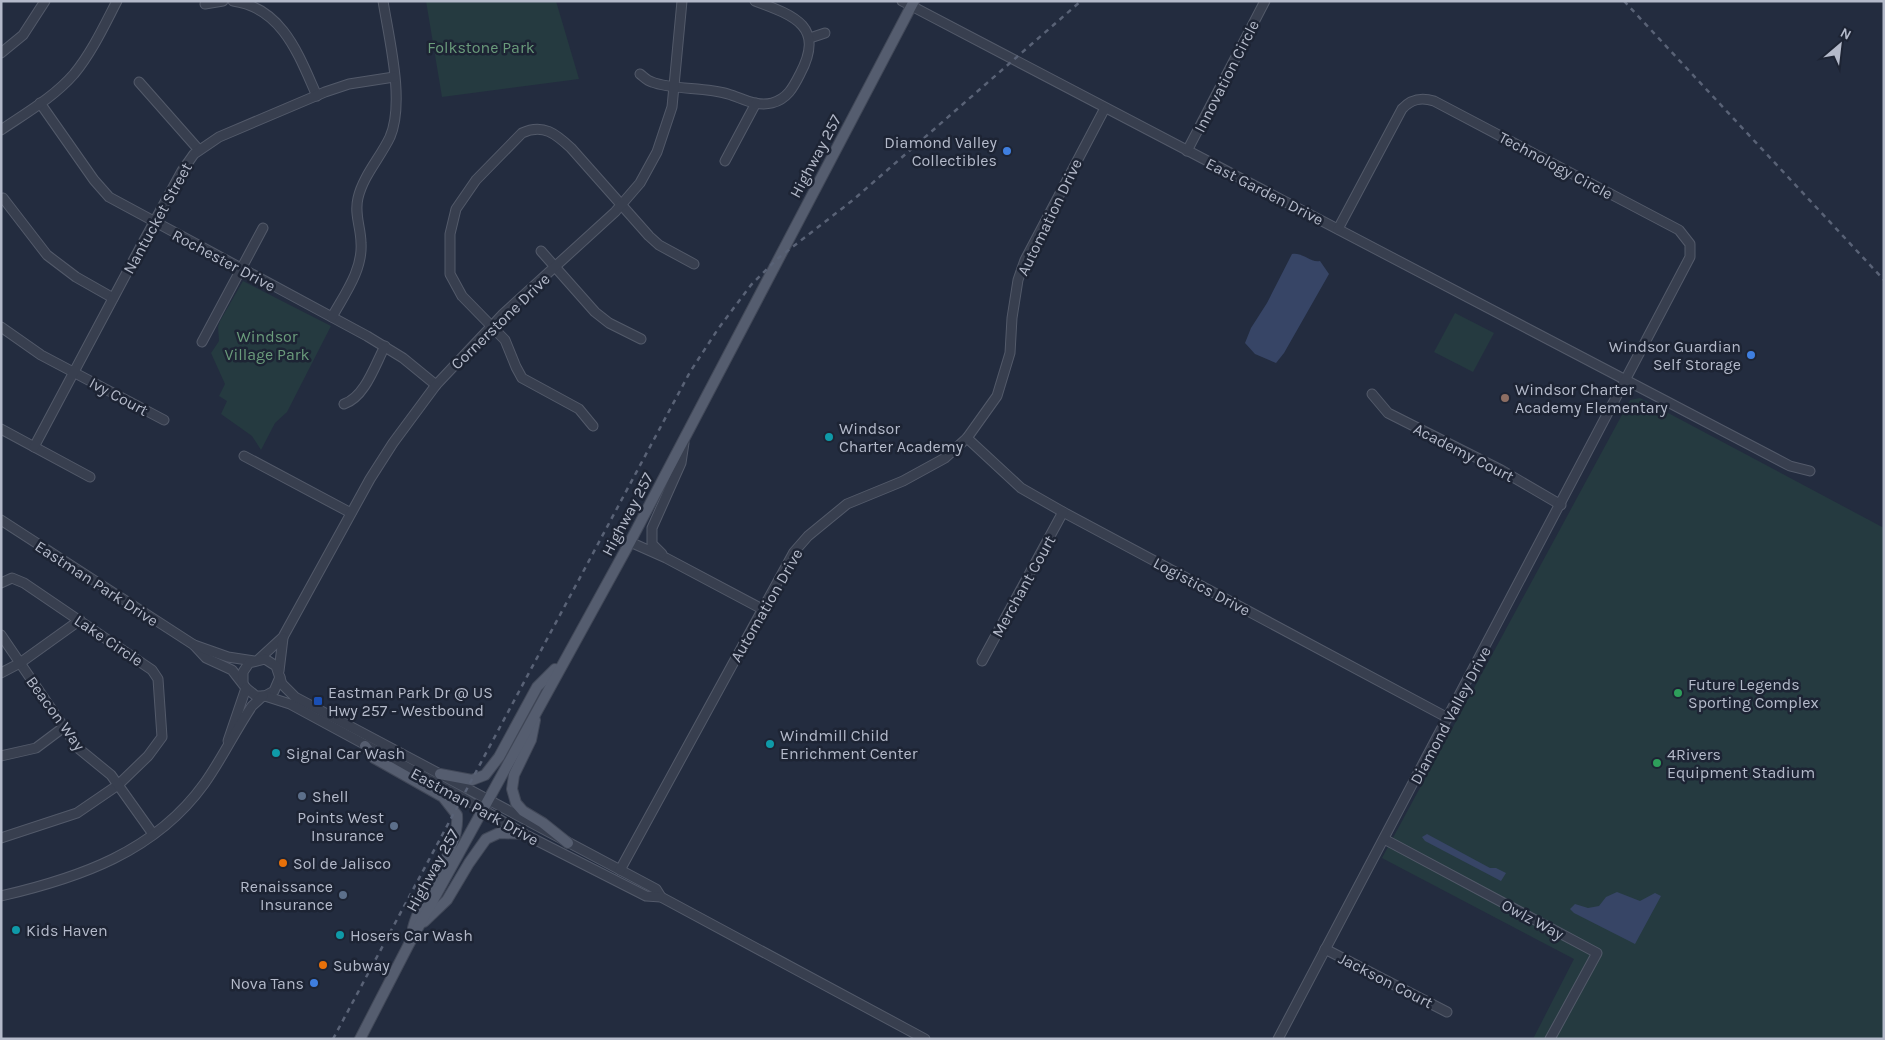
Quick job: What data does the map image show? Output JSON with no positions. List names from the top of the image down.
{
  "streets": {
    "main road": ["Highway 257"],
    "street": [
      "Innovation Circle",
      "Technology Circle",
      "East Garden Drive",
      "Automation Drive",
      "Nantucket Street",
      "Rochester Drive",
      "Cornerstone Drive",
      "Ivy Court",
      "Academy Court",
      "Eastman Park Drive",
      "Merchant Court",
      "Logistics Drive",
      "Lake Circle",
      "Beacon Way",
      "Diamond Valley Drive",
      "Owlz Way",
      "Jackson Court"
    ]
  },
  "crossings": [
    ["Innovation Circle", "East Garden Drive"],
    ["Highway 257", "East Garden Drive"],
    ["Highway 257", "Eastman Park Drive"],
    ["Technology Circle", "East Garden Drive"],
    ["Technology Circle", "Diamond Valley Drive"],
    ["East Garden Drive", "Automation Drive"],
    ["East Garden Drive", "Diamond Valley Drive"],
    ["Automation Drive", "Eastman Park Drive"],
    ["Automation Drive", "Logistics Drive"],
    ["Nantucket Street", "Rochester Drive"],
    ["Nantucket Street", "Ivy Court"],
    ["Rochester Drive", "Cornerstone Drive"],
    ["Cornerstone Drive", "Eastman Park Drive"],
    ["Academy Court", "Diamond Valley Drive"],
    ["Merchant Court", "Logistics Drive"],
    ["Logistics Drive", "Diamond Valley Drive"],
    ["Lake Circle", "Beacon Way"],
    ["Diamond Valley Drive", "Owlz Way"],
    ["Diamond Valley Drive", "Jackson Court"]
  ],
  "parks": ["Folkstone Park", "Windsor Village Park"],
  "places": {
    "other": [
      "Diamond Valley Collectibles",
      "Windsor Guardian Self Storage",
      "Windsor Charter Academy Elementary",
      "Windsor Charter Academy",
      "Future Legends Sporting Complex",
      "Windmill Child Enrichment Center",
      "Signal Car Wash",
      "4Rivers Equipment Stadium",
      "Shell",
      "Points West Insurance",
      "Sol de Jalisco",
      "Renaissance Insurance",
      "Kids Haven",
      "Hosers Car Wash",
      "Subway",
      "Nova Tans"
    ],
    "transit": ["Eastman Park Dr @ US Hwy 257 - Westbound"]
  },
  "north": "top right"
}
